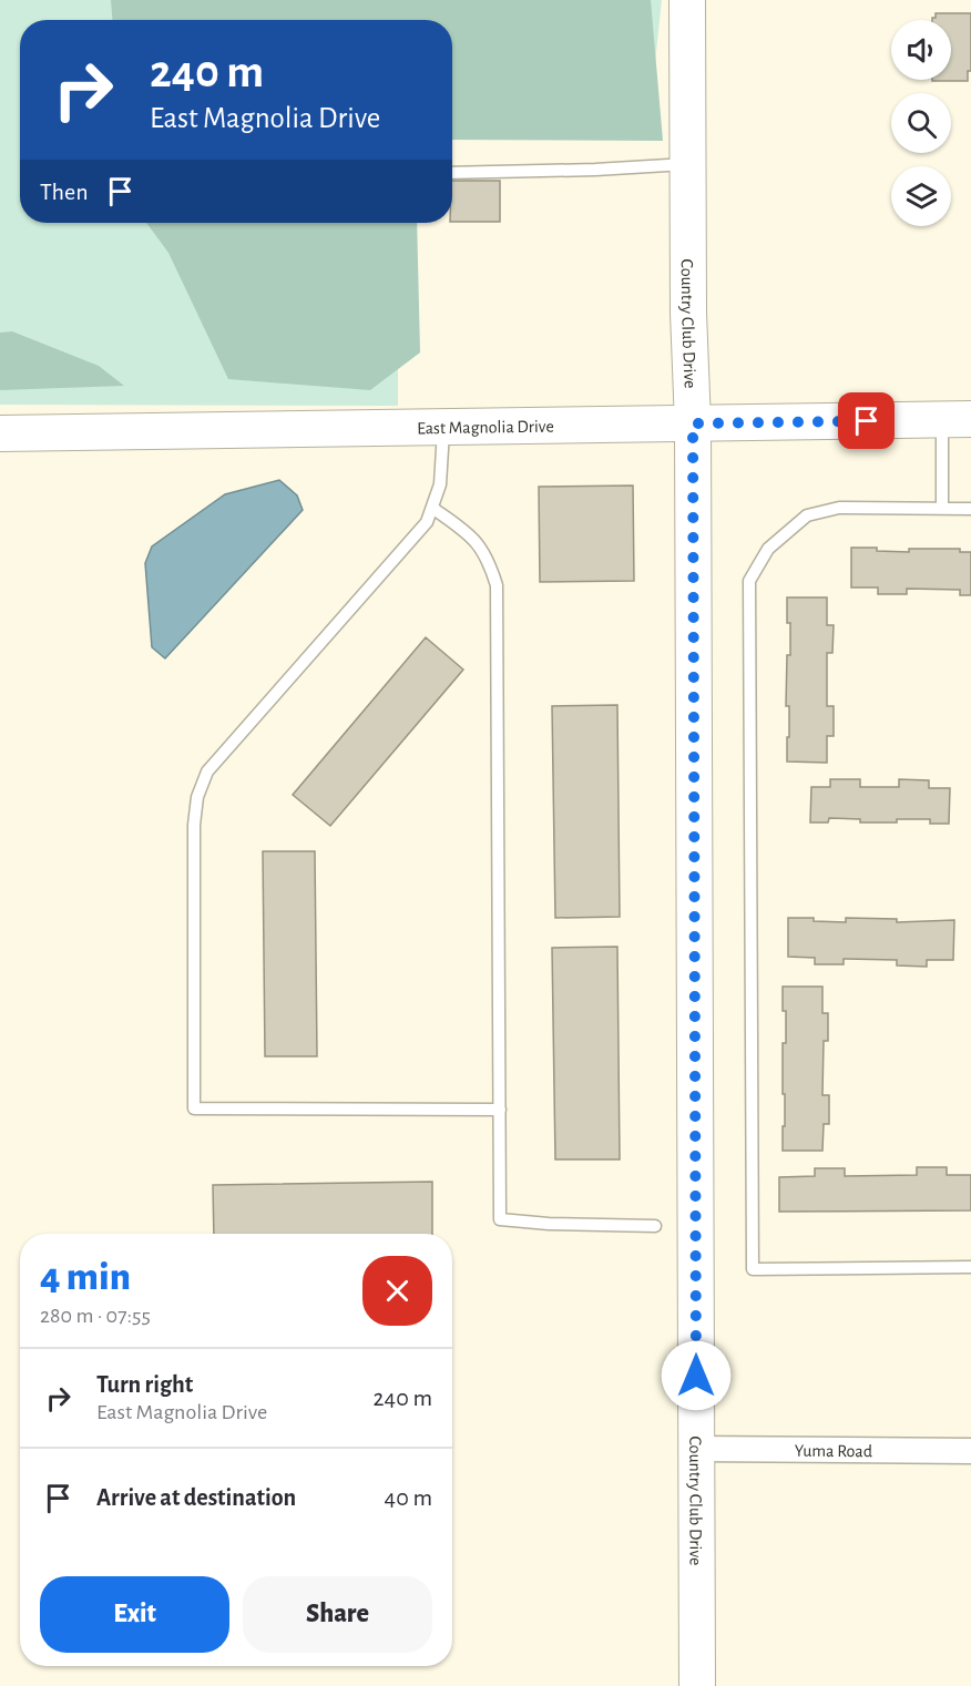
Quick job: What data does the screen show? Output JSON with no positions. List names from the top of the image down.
{
  "streets": {
    "street": ["Country Club Drive", "East Magnolia Drive", "Yuma Road"]
  },
  "crossings": [
    ["Country Club Drive", "East Magnolia Drive"],
    ["Country Club Drive", "Yuma Road"]
  ],
  "page": {
    "turn": ["240 m", "East Magnolia Drive"],
    "then": "Then",
    "heading": ["4 min", "280 m · 07:55"],
    "list": [
      {
        "name": "Turn right",
        "note": "East Magnolia Drive",
        "value": "240 m"
      },
      {
        "name": "Arrive at destination",
        "value": "40 m"
      }
    ],
    "buttons": ["Exit", "Share"]
  }
}
